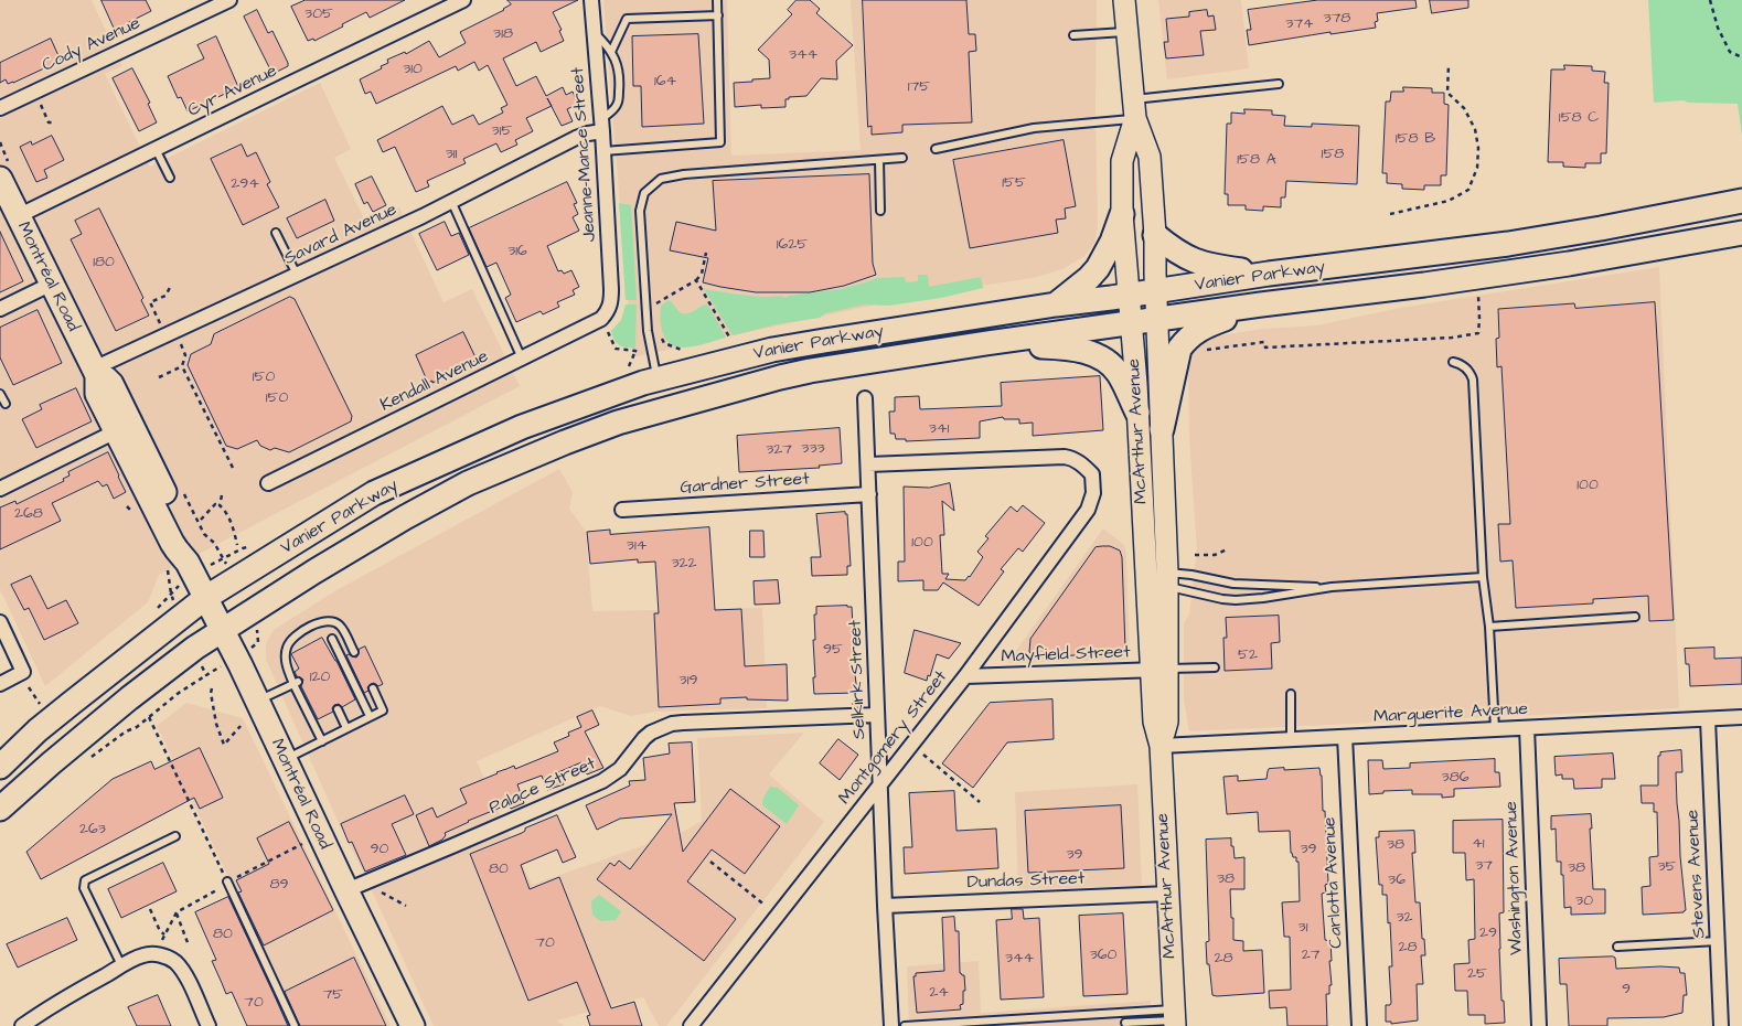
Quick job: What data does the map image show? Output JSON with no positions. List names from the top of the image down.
{
  "streets": {
    "main road": ["Montréal Road", "Vanier Parkway", "McArthur Avenue"],
    "street": [
      "Cody Avenue",
      "Cyr Avenue",
      "Jeanne-Mance Street",
      "Savard Avenue",
      "Kendall Avenue",
      "Gardner Street",
      "Mayfield Street",
      "Selkirk Street",
      "Marguerite Avenue",
      "Montgomery Street",
      "Palace Street",
      "Stevens Avenue",
      "Washington Avenue",
      "Dundas Street",
      "Carlotta Avenue"
    ]
  },
  "crossings": [
    ["Cyr Avenue", "Montréal Road"],
    ["Jeanne-Mance Street", "Savard Avenue"],
    ["Jeanne-Mance Street", "Kendall Avenue"],
    ["Savard Avenue", "Montréal Road"],
    ["Montréal Road", "Vanier Parkway"],
    ["Montréal Road", "Palace Street"],
    ["Vanier Parkway", "McArthur Avenue"],
    ["McArthur Avenue", "Mayfield Street"],
    ["McArthur Avenue", "Marguerite Avenue"],
    ["McArthur Avenue", "Dundas Street"],
    ["Gardner Street", "Selkirk Street"],
    ["Mayfield Street", "Montgomery Street"],
    ["Selkirk Street", "Montgomery Street"],
    ["Selkirk Street", "Palace Street"],
    ["Selkirk Street", "Dundas Street"],
    ["Marguerite Avenue", "Stevens Avenue"],
    ["Marguerite Avenue", "Washington Avenue"],
    ["Marguerite Avenue", "Carlotta Avenue"]
  ],
  "house_numbers": [
    "305",
    "378",
    "374",
    "318",
    "344",
    "310",
    "164",
    "175",
    "158 C",
    "315",
    "158 B",
    "311",
    "158",
    "158 A",
    "155",
    "294",
    "1625",
    "316",
    "180",
    "150",
    "150",
    "341",
    "333",
    "327",
    "100",
    "268",
    "100",
    "314",
    "322",
    "95",
    "52",
    "120",
    "319",
    "386",
    "263",
    "41",
    "38",
    "90",
    "39",
    "39",
    "37",
    "35",
    "38",
    "80",
    "38",
    "36",
    "89",
    "30",
    "32",
    "31",
    "29",
    "80",
    "70",
    "28",
    "360",
    "27",
    "344",
    "28",
    "25",
    "9",
    "24",
    "75",
    "70"
  ]
}
